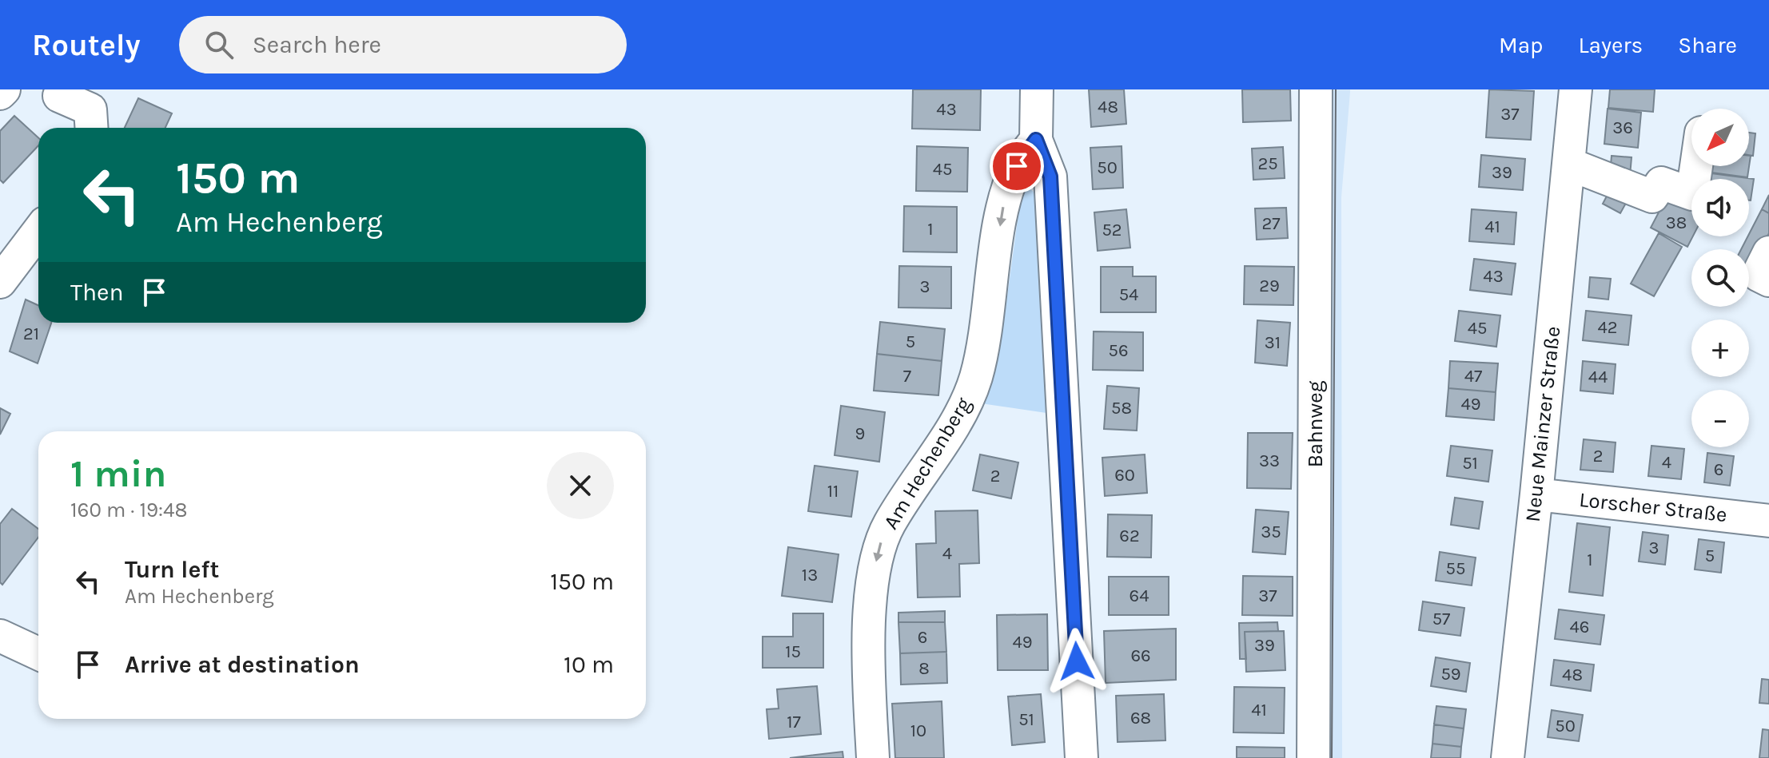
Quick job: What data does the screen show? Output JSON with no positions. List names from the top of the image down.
{
  "streets": {
    "street": [
      "Bahnweg",
      "Neue Mainzer Straße",
      "Am Hechenberg",
      "Lorscher Straße"
    ]
  },
  "crossings": [
    ["Neue Mainzer Straße", "Lorscher Straße"]
  ],
  "house_numbers": [
    "48",
    "43",
    "37",
    "36",
    "25",
    "50",
    "45",
    "39",
    "38",
    "27",
    "41",
    "1",
    "52",
    "43",
    "29",
    "3",
    "54",
    "42",
    "45",
    "21",
    "5",
    "31",
    "56",
    "7",
    "47",
    "44",
    "49",
    "58",
    "9",
    "2",
    "33",
    "4",
    "51",
    "6",
    "60",
    "2",
    "11",
    "35",
    "62",
    "3",
    "4",
    "5",
    "1",
    "55",
    "13",
    "64",
    "37",
    "57",
    "46",
    "6",
    "49",
    "39",
    "15",
    "66",
    "8",
    "59",
    "48",
    "41",
    "68",
    "51",
    "17",
    "50",
    "10"
  ],
  "north": "bottom left",
  "page": {
    "header": "Routely",
    "search": "Search here",
    "nav": ["Map", "Layers", "Share"],
    "map_buttons": ["+", "−"],
    "turn": ["150 m", "Am Hechenberg"],
    "then": "Then",
    "heading": ["1 min", "160 m · 19:48"],
    "list": [
      {
        "name": "Turn left",
        "note": "Am Hechenberg",
        "value": "150 m"
      },
      {
        "name": "Arrive at destination",
        "value": "10 m"
      }
    ]
  }
}
